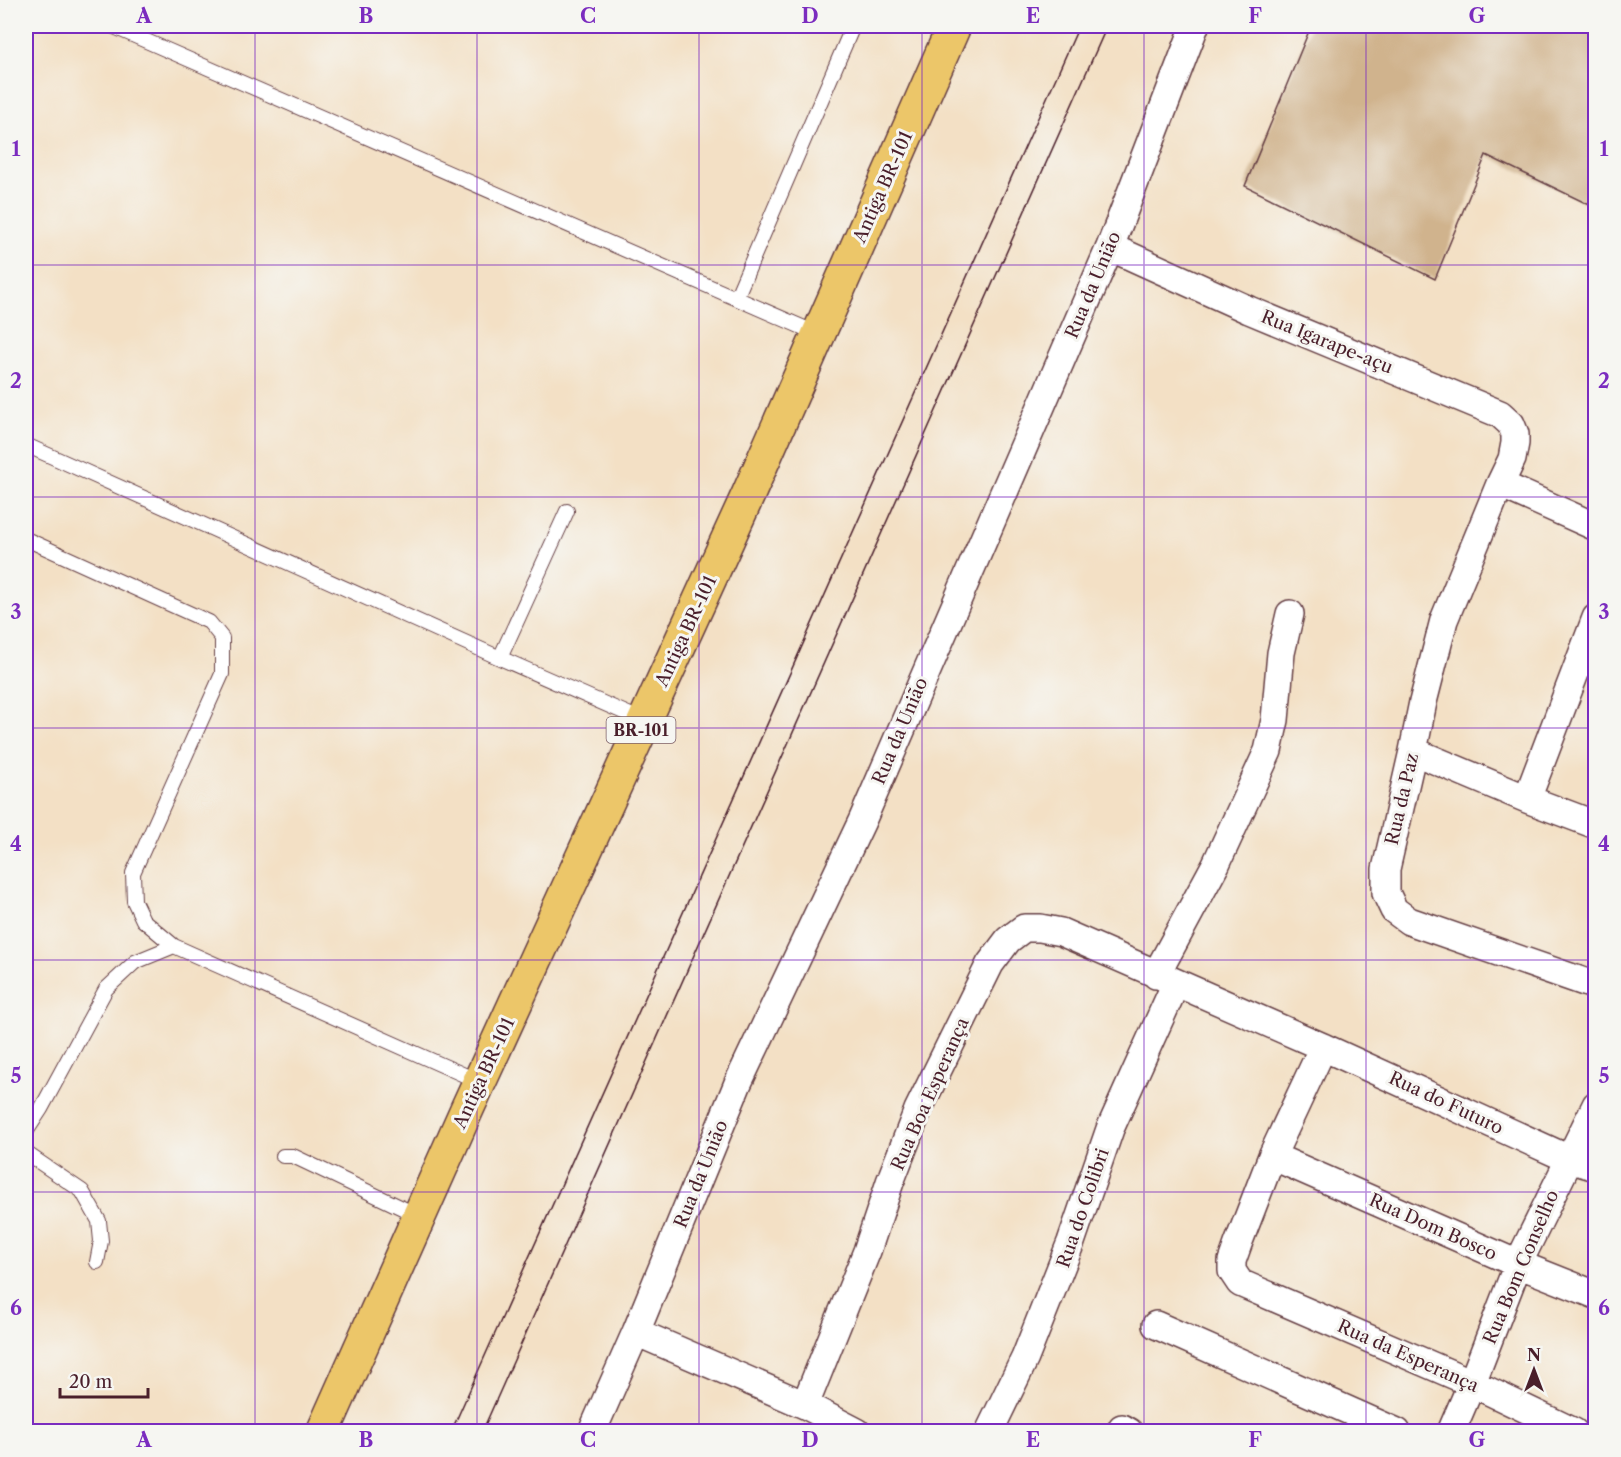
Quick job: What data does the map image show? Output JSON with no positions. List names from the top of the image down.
{
  "streets": {
    "main road": ["Antiga BR-101", "BR-101"],
    "street": [
      "Rua da União",
      "Rua Igarape-açu",
      "Rua da Paz",
      "Rua Boa Esperança",
      "Rua do Futuro",
      "Rua do Colibri",
      "Rua Dom Bosco",
      "Rua Bom Conselho",
      "Rua da Esperança"
    ]
  },
  "crossings": [
    ["Rua da União", "Rua Igarape-açu"],
    ["Rua Igarape-açu", "Rua da Paz"],
    ["Rua Boa Esperança", "Rua do Futuro"],
    ["Rua Boa Esperança", "Rua do Colibri"],
    ["Rua do Futuro", "Rua Bom Conselho"],
    ["Rua Dom Bosco", "Rua Bom Conselho"],
    ["Rua Dom Bosco", "Rua da Esperança"],
    ["Rua Bom Conselho", "Rua da Esperança"]
  ],
  "scale_bar": "20 m",
  "north": "top",
  "grid": {
    "columns": [
      "A",
      "B",
      "C",
      "D",
      "E",
      "F",
      "G"
    ],
    "rows": [
      "1",
      "2",
      "3",
      "4",
      "5",
      "6"
    ]
  }
}
